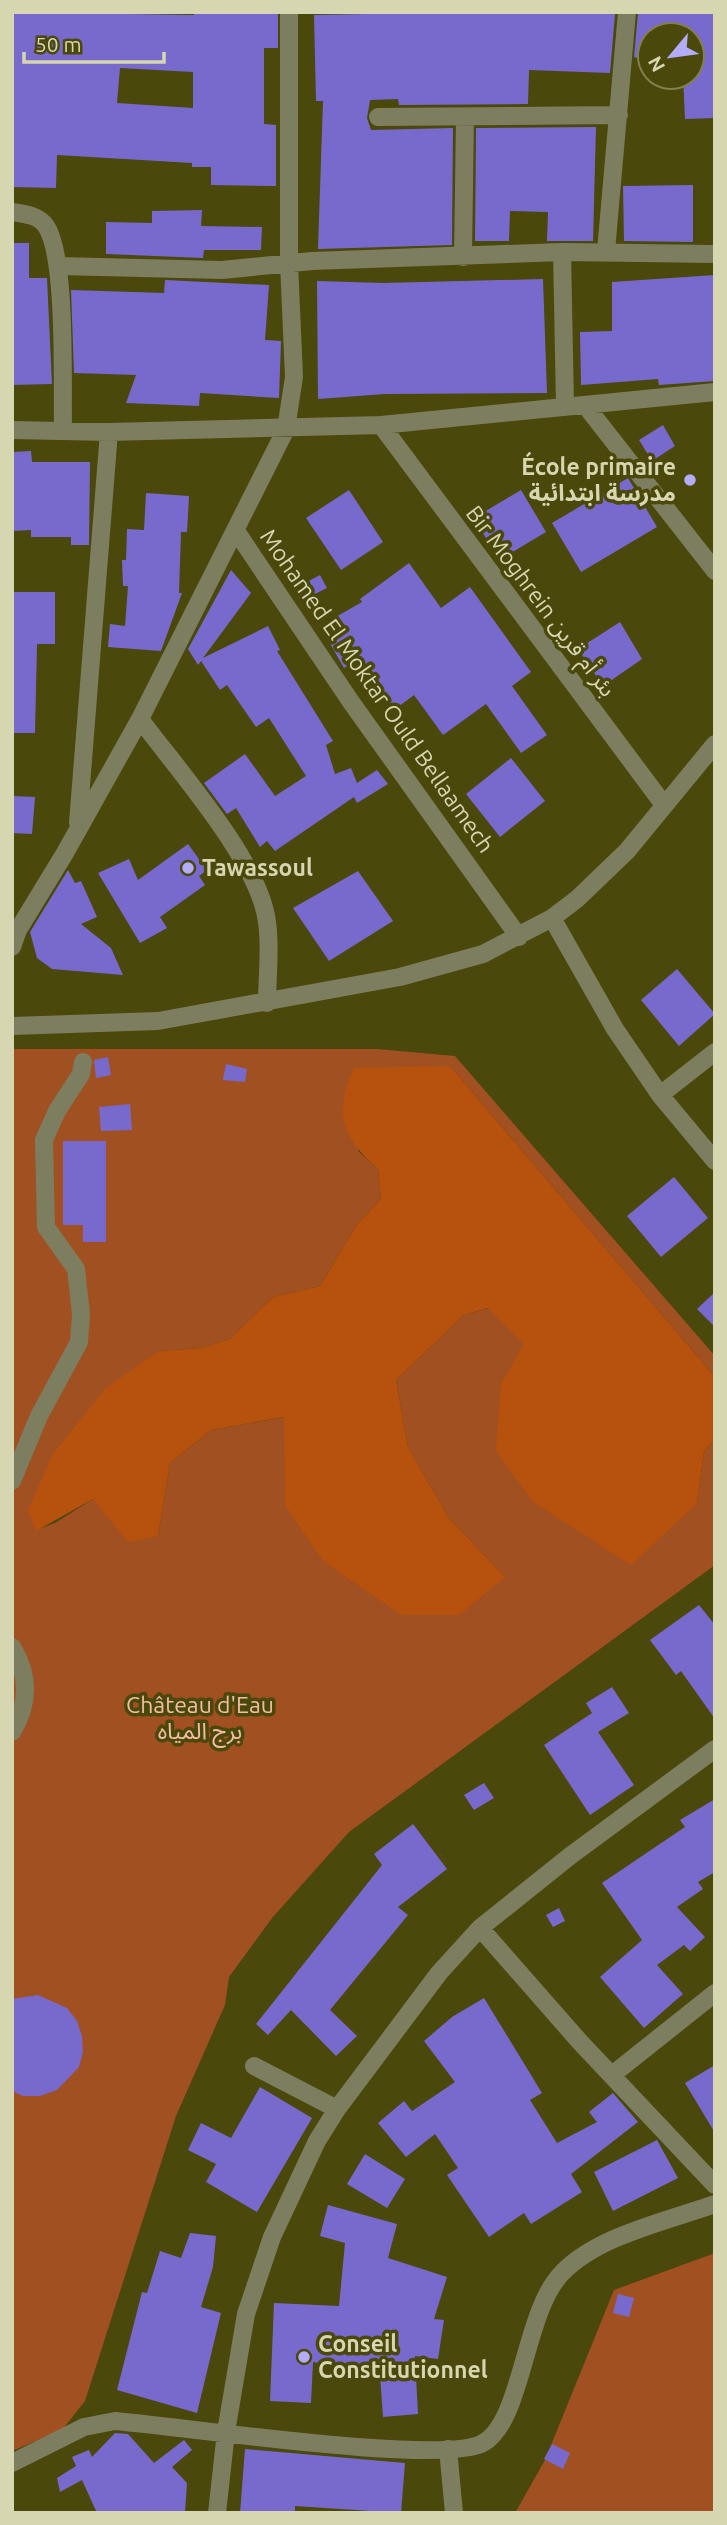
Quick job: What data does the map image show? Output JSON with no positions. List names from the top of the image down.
{
  "streets": {
    "street": ["Bir Moghrein بئر أم قرين", "Mohamed El Moktar Ould Bellaamech"]
  },
  "parks": ["Château d'Eau برج المياه"],
  "places": ["École primaire مدرسة ابتدائية", "Tawassoul", "Conseil Constitutionnel"],
  "scale_bar": "50 m",
  "north": "bottom left"
}
